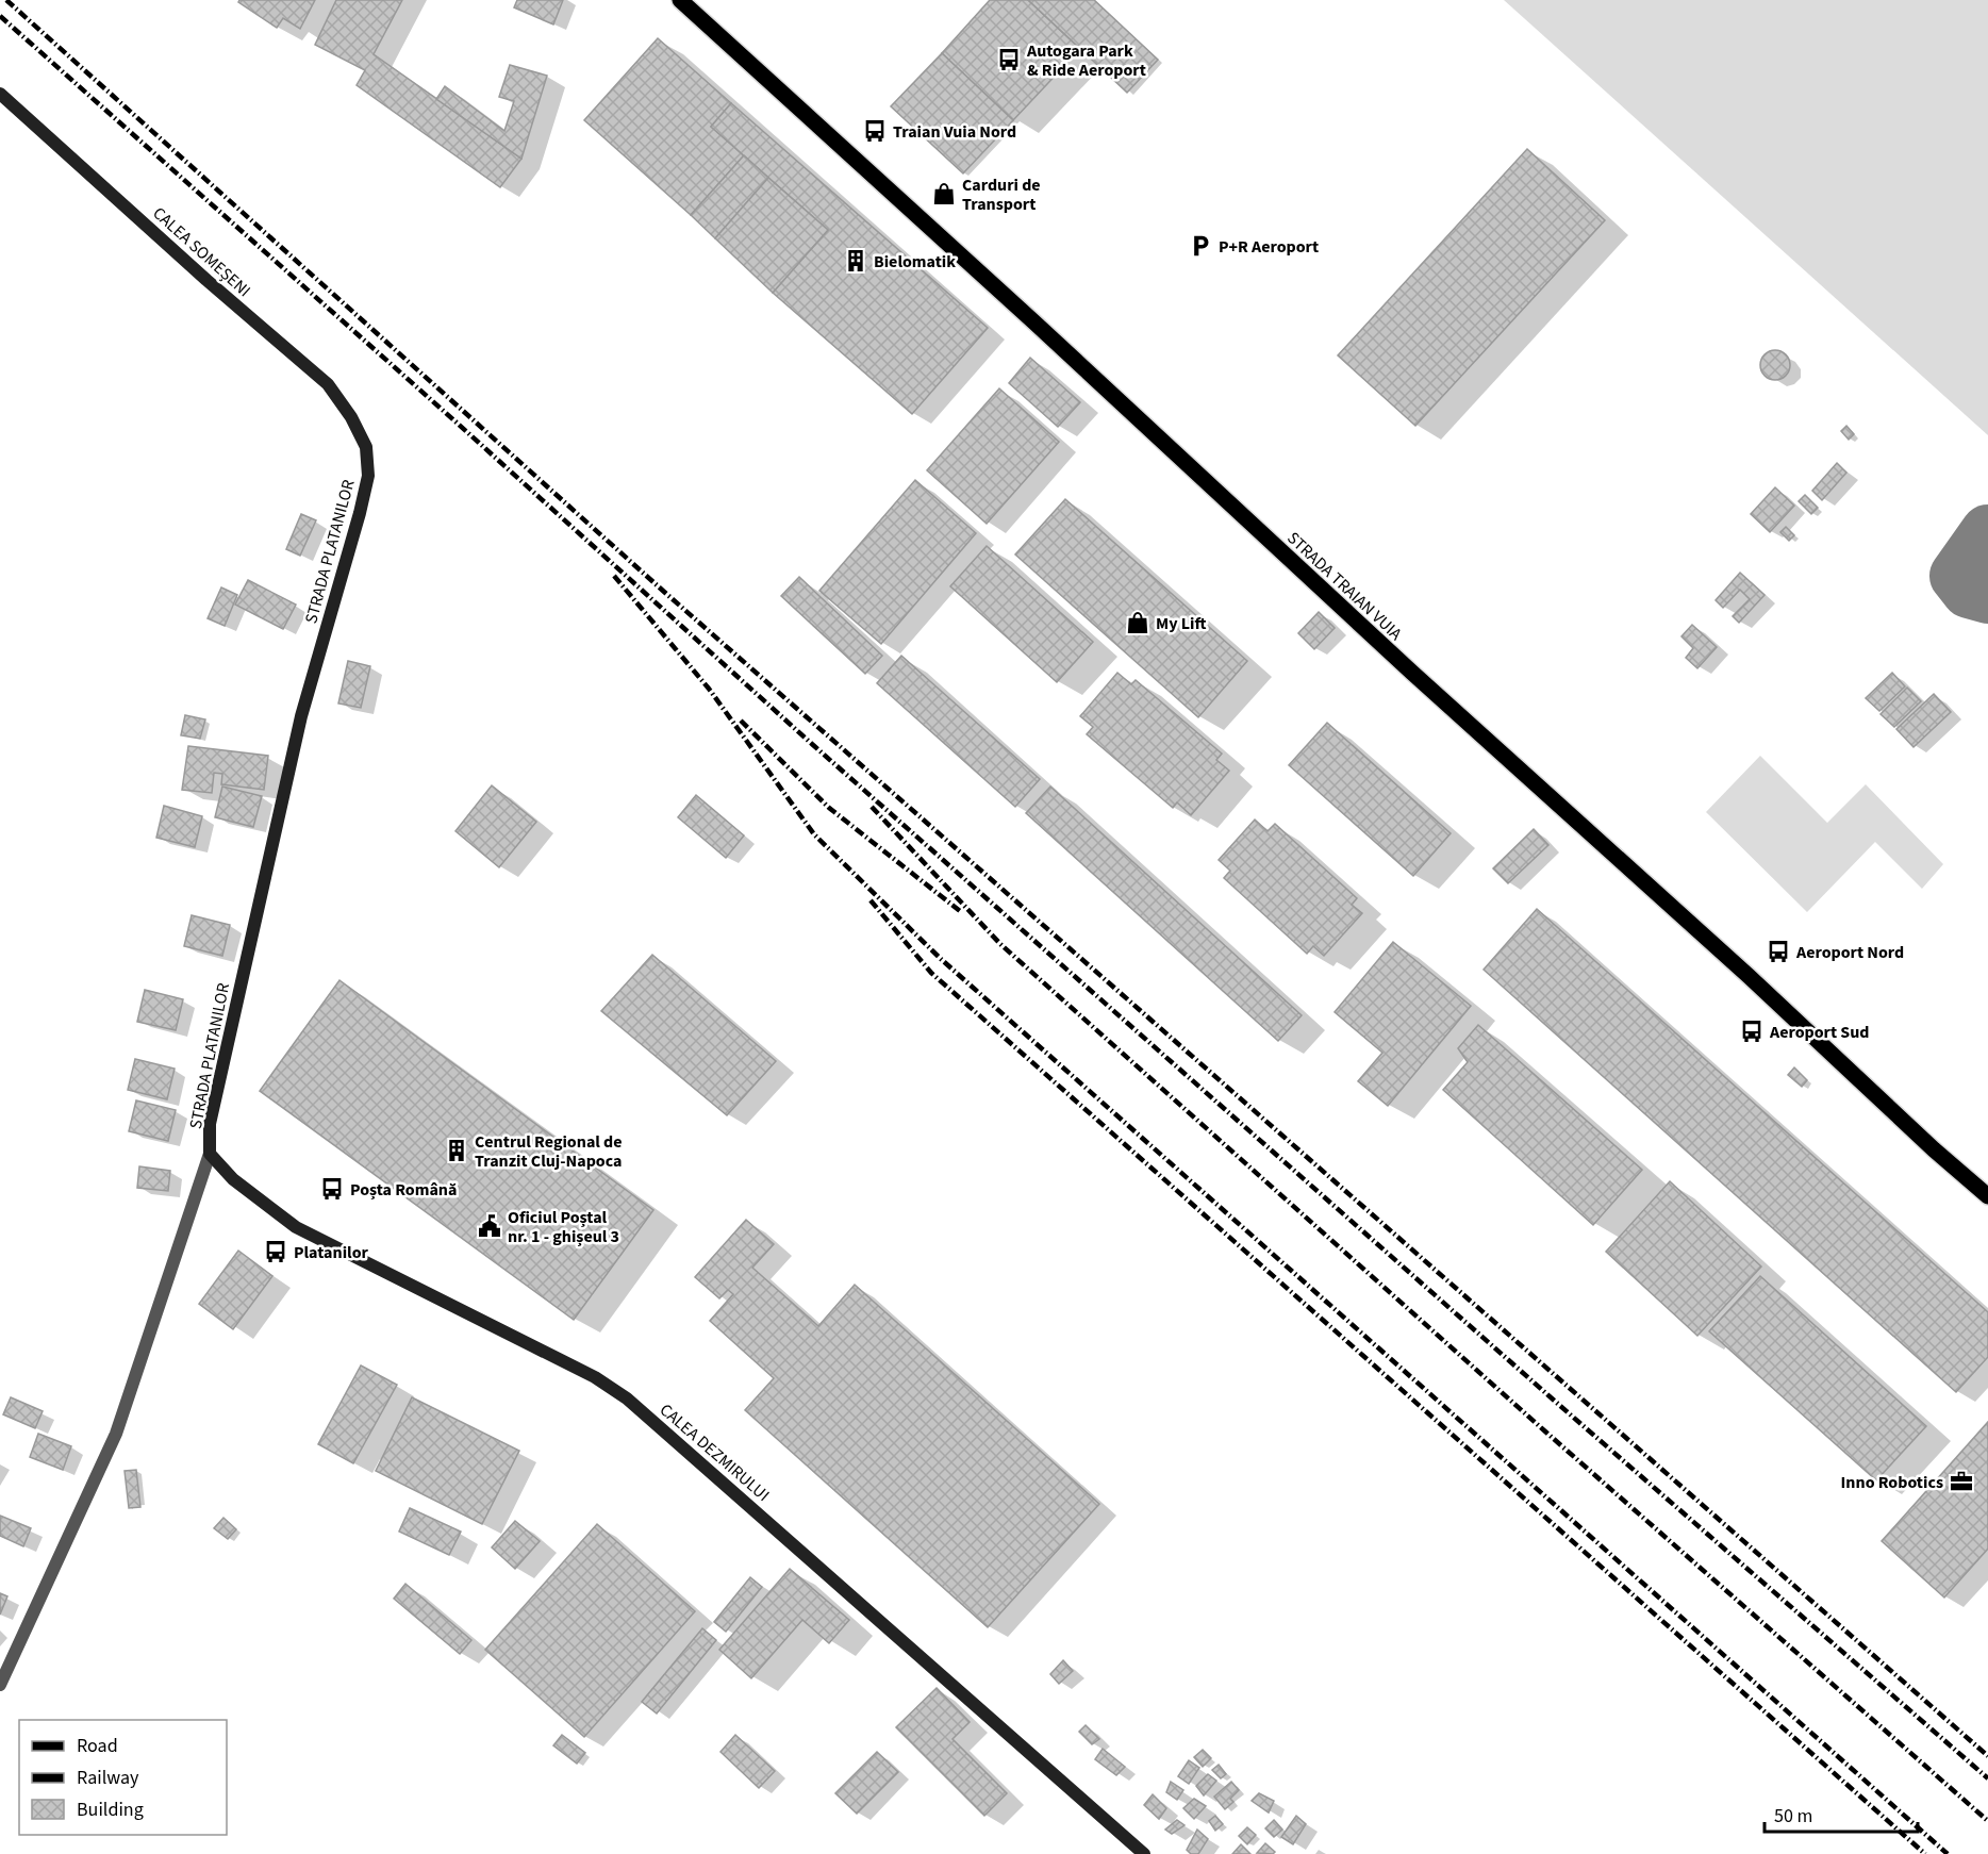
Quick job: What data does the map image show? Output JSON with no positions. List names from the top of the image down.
{
  "streets": {
    "main road": [
      "CALEA SOMEȘENI",
      "STRADA PLATANILOR",
      "STRADA TRAIAN VUIA",
      "CALEA DEZMIRULUI"
    ]
  },
  "crossings": [
    ["CALEA SOMEȘENI", "STRADA PLATANILOR"],
    ["STRADA PLATANILOR", "CALEA DEZMIRULUI"]
  ],
  "places": {
    "bus stop": [
      "Autogara Park & Ride Aeroport",
      "Traian Vuia Nord",
      "Aeroport Nord",
      "Aeroport Sud",
      "Poșta Română",
      "Platanilor"
    ],
    "shop": ["Carduri de Transport", "My Lift"],
    "parking": ["P+R Aeroport"],
    "building": ["Bielomatik", "Centrul Regional de Tranzit Cluj-Napoca"],
    "public building": ["Oficiul Poștal nr. 1 - ghișeul 3"],
    "office": ["Inno Robotics"]
  },
  "legend": ["Road", "Railway", "Building"],
  "scale_bar": "50 m"
}
